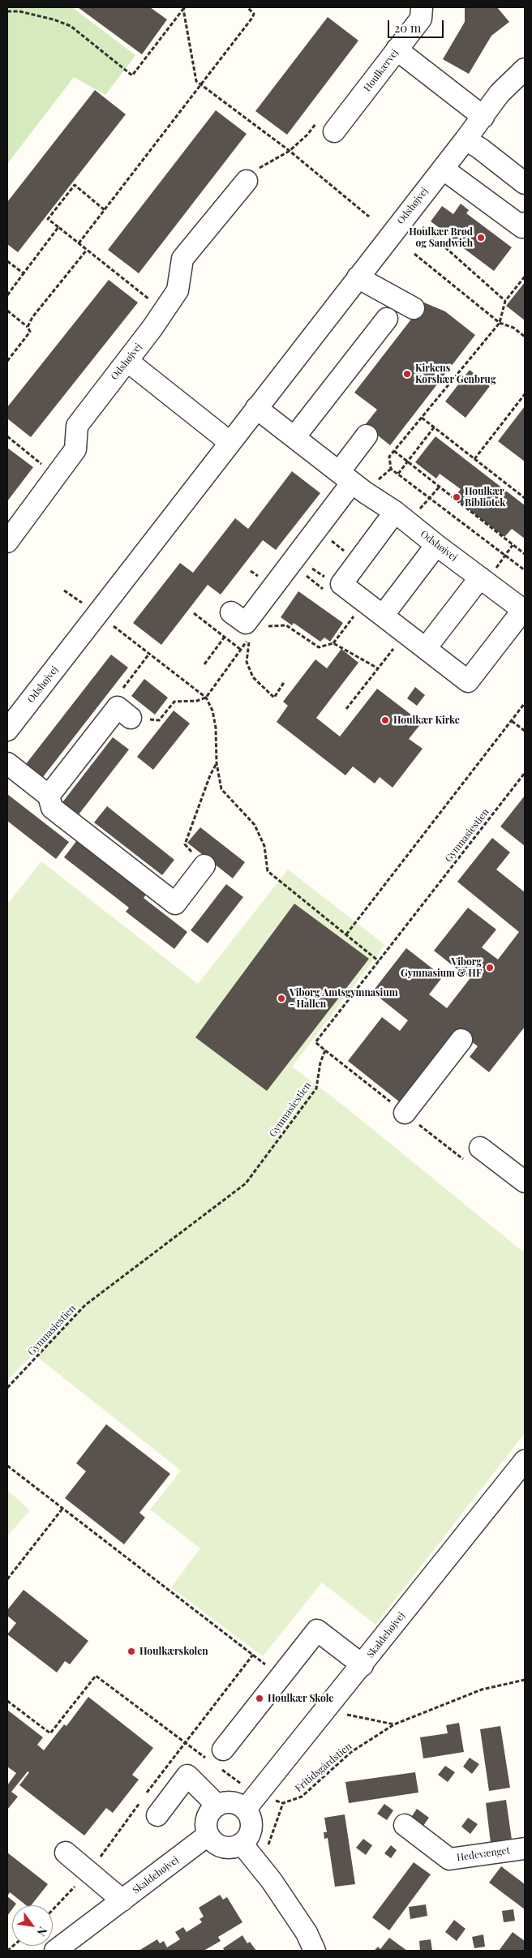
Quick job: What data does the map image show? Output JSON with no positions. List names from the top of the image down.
{
  "streets": {
    "street": [
      "Houlkærvej",
      "Odshøjvej",
      "Skaldehøjvej",
      "Hedevænget"
    ],
    "path": ["Gymnasiestien", "Fritidsgårdstien"]
  },
  "places": [
    "Houlkær Brød og Sandwich",
    "Kirkens Korshær Genbrug",
    "Houlkær Bibliotek",
    "Houlkær Kirke",
    "Viborg Gymnasium & HF",
    "Viborg Amtsgymnasium - Hallen",
    "Houlkærskolen",
    "Houlkær Skole"
  ],
  "scale_bar": "20 m",
  "north": "bottom right"
}
